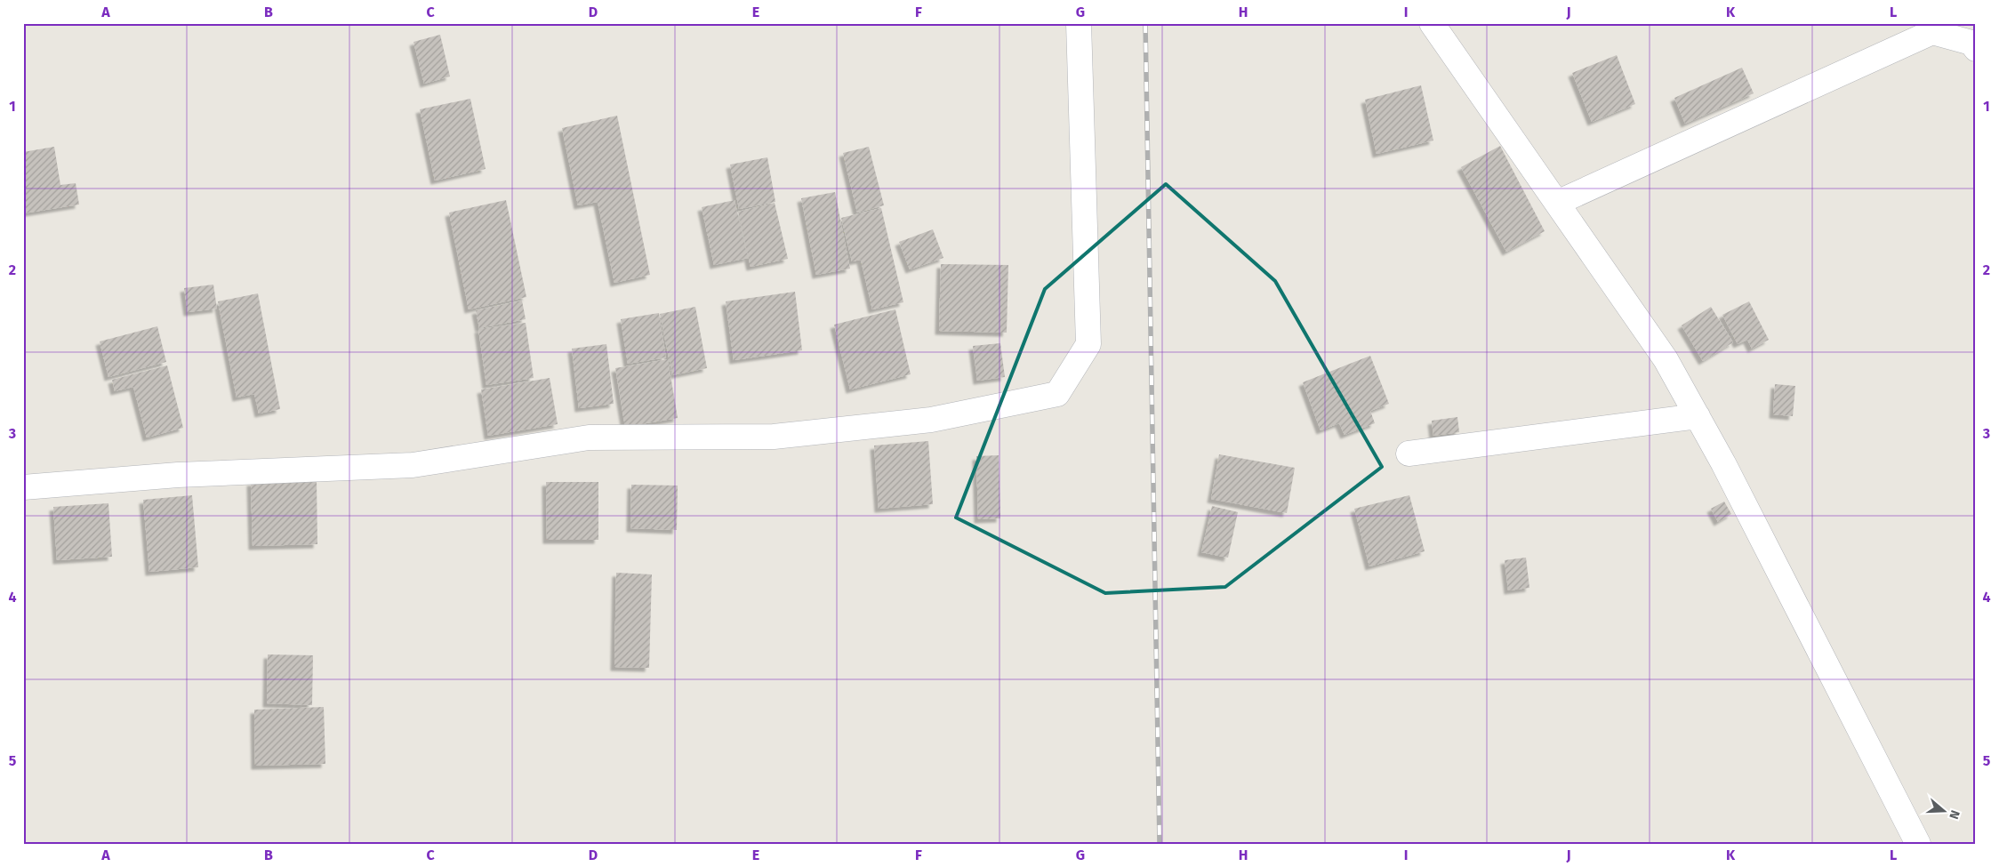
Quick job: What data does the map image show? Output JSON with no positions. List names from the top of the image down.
{
  "north": "right",
  "grid": {
    "columns": [
      "A",
      "B",
      "C",
      "D",
      "E",
      "F",
      "G",
      "H",
      "I",
      "J",
      "K",
      "L"
    ],
    "rows": [
      "1",
      "2",
      "3",
      "4",
      "5"
    ]
  }
}
